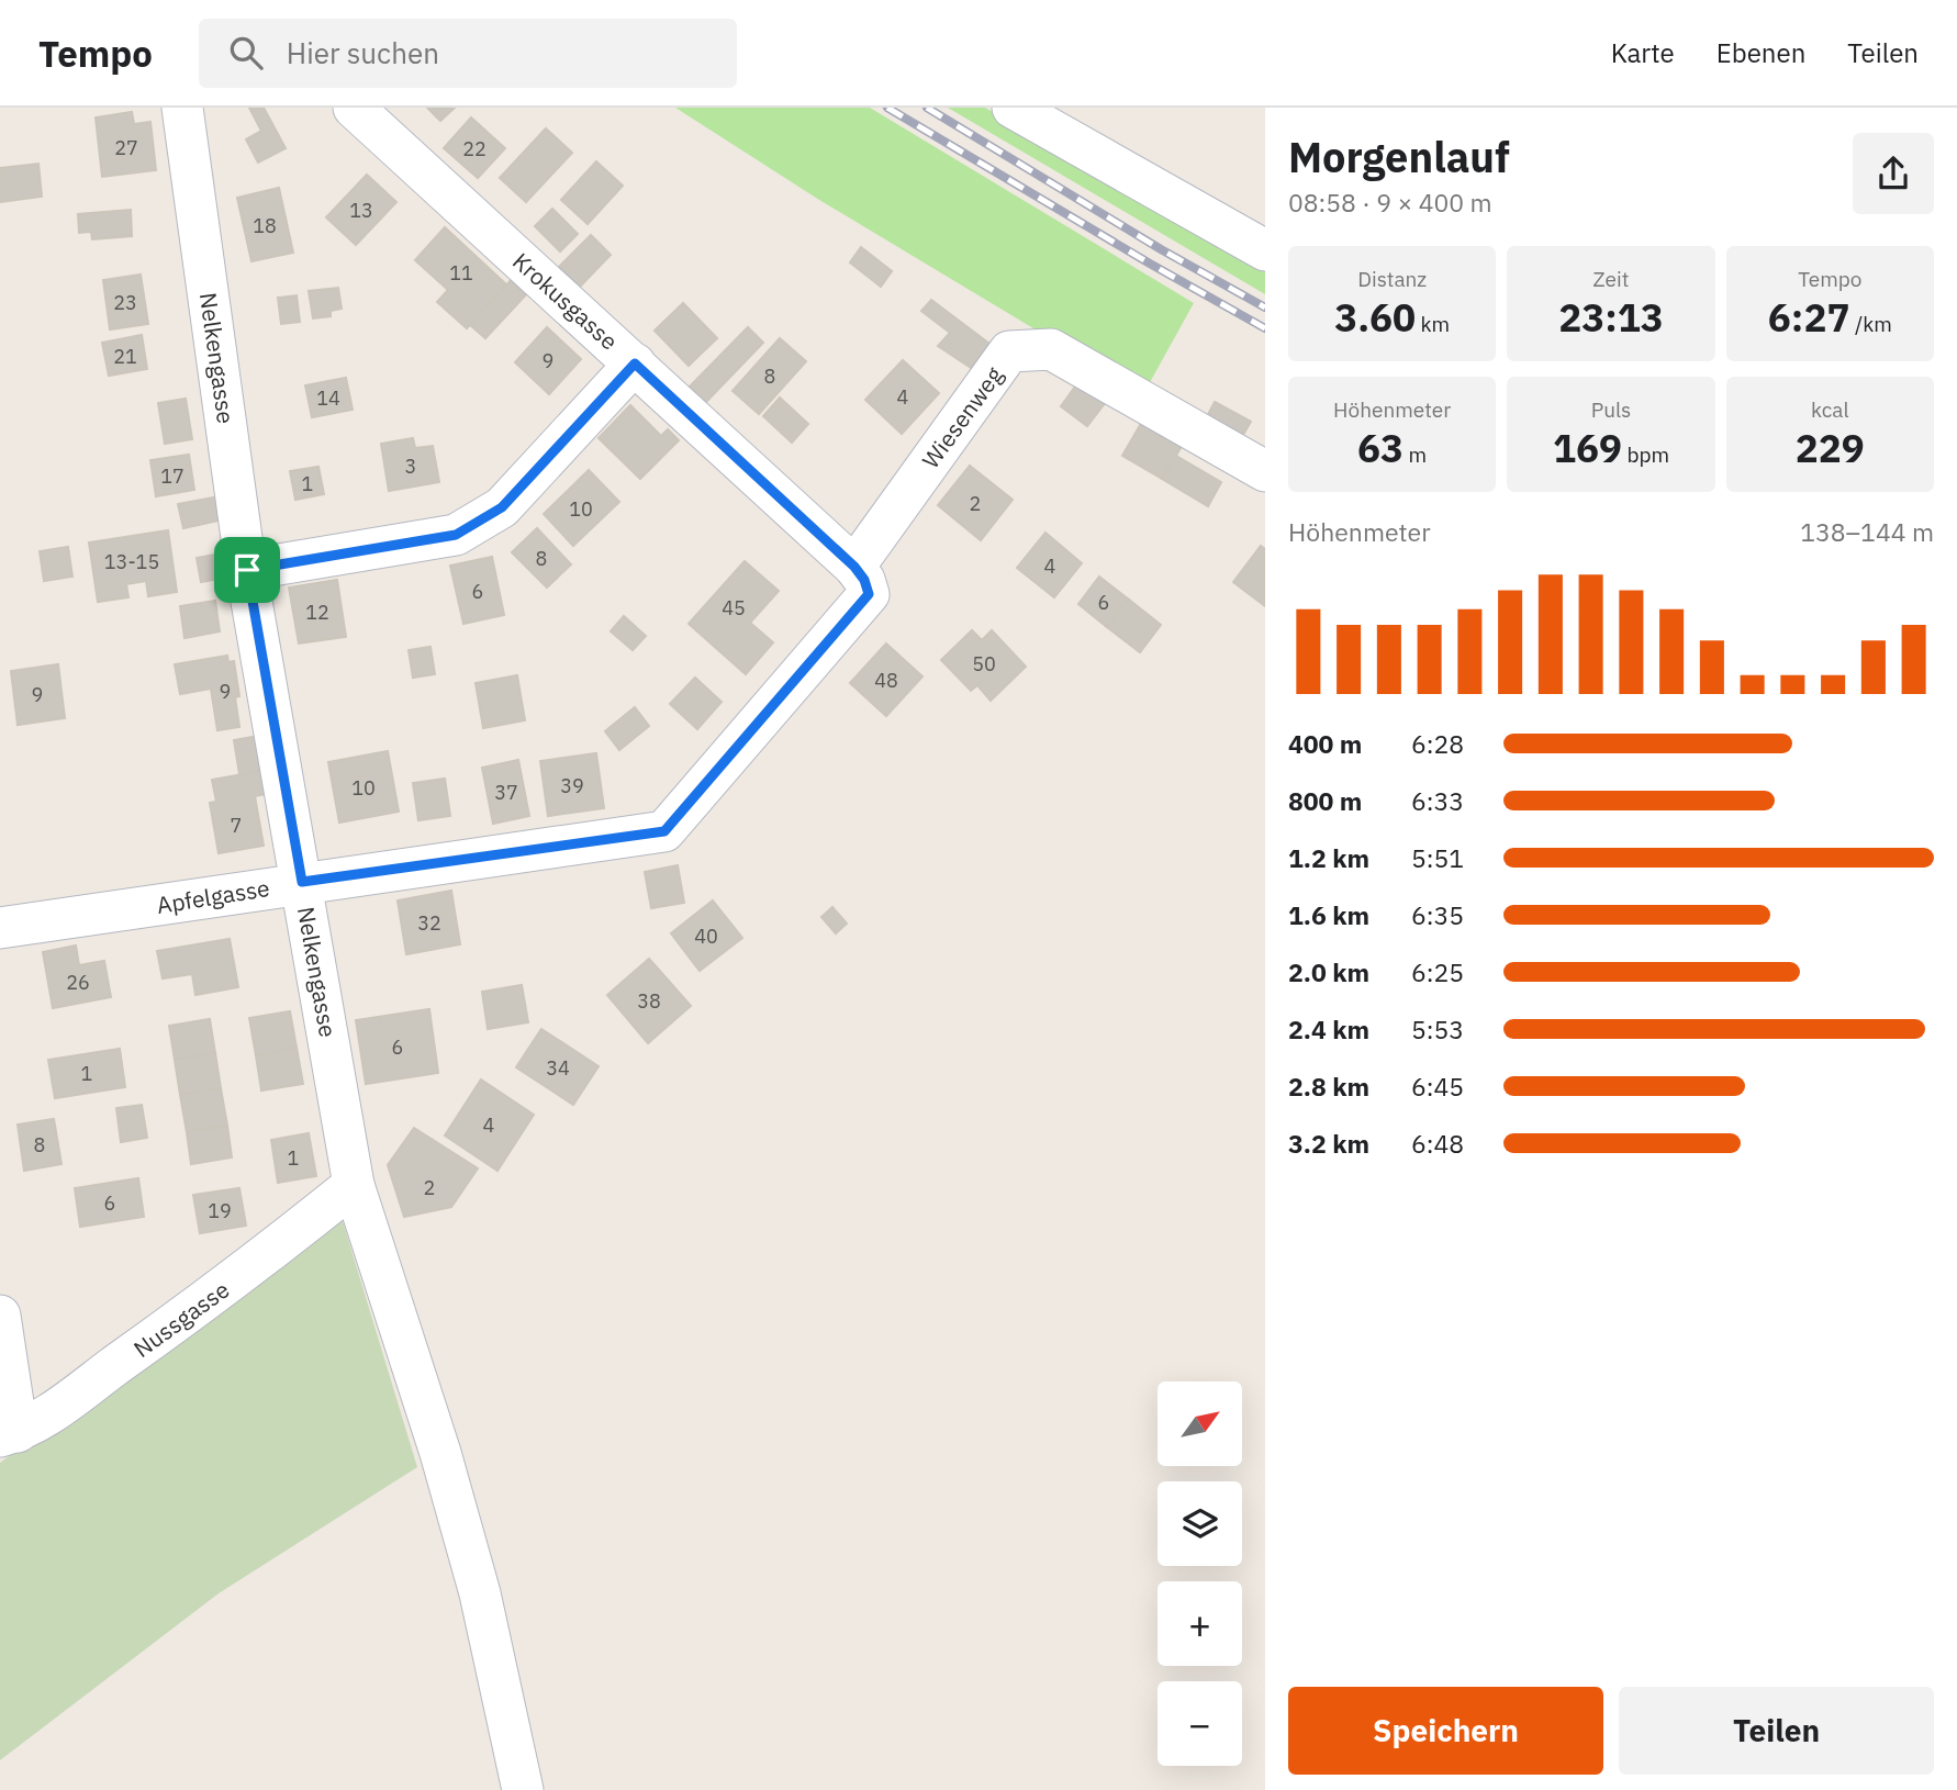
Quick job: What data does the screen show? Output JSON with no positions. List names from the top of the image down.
{
  "streets": {
    "street": [
      "Krokusgasse",
      "Nelkengasse",
      "Wiesenweg",
      "Apfelgasse",
      "Nussgasse"
    ]
  },
  "crossings": [
    ["Krokusgasse", "Wiesenweg"],
    ["Krokusgasse", "Apfelgasse"],
    ["Nelkengasse", "Apfelgasse"],
    ["Nelkengasse", "Nussgasse"],
    ["Wiesenweg", "Apfelgasse"]
  ],
  "house_numbers": [
    "27",
    "22",
    "13",
    "18",
    "11",
    "23",
    "21",
    "9",
    "8",
    "4",
    "14",
    "3",
    "17",
    "1",
    "2",
    "10",
    "8",
    "13-15",
    "4",
    "6",
    "6",
    "45",
    "12",
    "50",
    "48",
    "9",
    "9",
    "39",
    "10",
    "37",
    "7",
    "32",
    "40",
    "26",
    "38",
    "6",
    "34",
    "1",
    "4",
    "8",
    "1",
    "2",
    "6",
    "19"
  ],
  "north": "top right",
  "page": {
    "header": "Tempo",
    "search": "Hier suchen",
    "nav": ["Karte", "Ebenen", "Teilen"],
    "heading": ["Morgenlauf", "08:58 · 9 × 400 m"],
    "stats": [
      ["Distanz", "3.60 km"],
      ["Zeit", "23:13"],
      ["Tempo", "6:27 /km"],
      ["Höhenmeter", "63 m"],
      ["Puls", "169 bpm"],
      ["kcal", "229"]
    ],
    "chart": ["Höhenmeter", "138–144 m"],
    "list": [
      {
        "name": "400 m",
        "note": "6:28"
      },
      {
        "name": "800 m",
        "note": "6:33"
      },
      {
        "name": "1.2 km",
        "note": "5:51"
      },
      {
        "name": "1.6 km",
        "note": "6:35"
      },
      {
        "name": "2.0 km",
        "note": "6:25"
      },
      {
        "name": "2.4 km",
        "note": "5:53"
      },
      {
        "name": "2.8 km",
        "note": "6:45"
      },
      {
        "name": "3.2 km",
        "note": "6:48"
      }
    ],
    "map_buttons": ["+", "−"],
    "buttons": ["Speichern", "Teilen"]
  }
}
